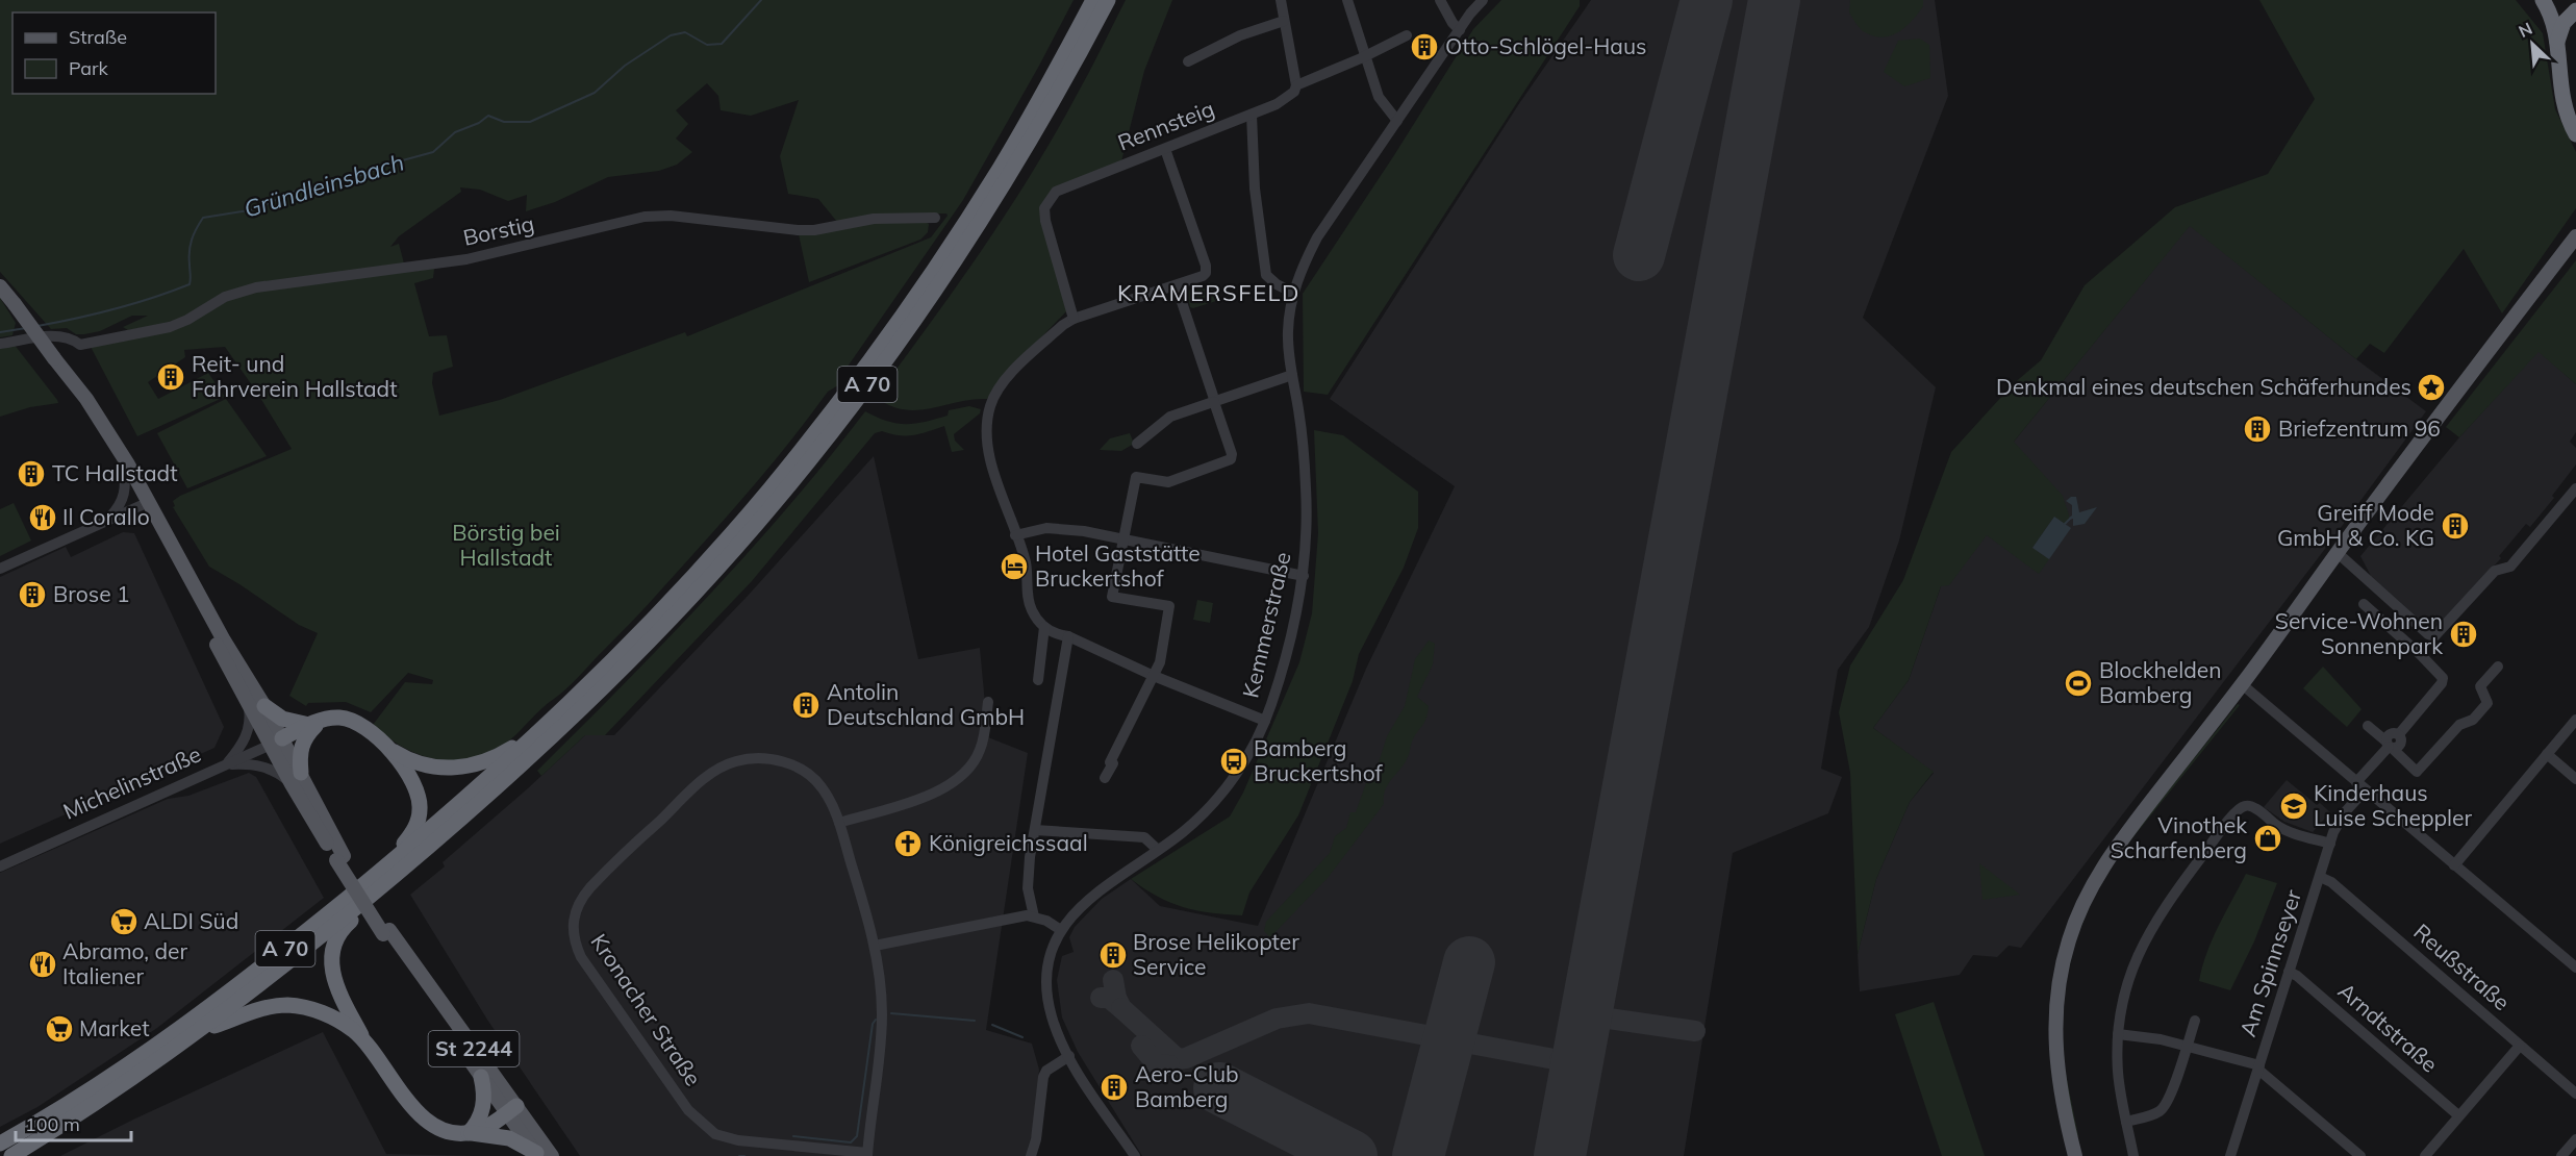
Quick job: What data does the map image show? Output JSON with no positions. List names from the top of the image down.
{
  "streets": {
    "highway": ["A 70"],
    "main road": ["St 2244"],
    "street": [
      "Rennsteig",
      "Borstig",
      "Kemmerstraße",
      "Michelinstraße",
      "Am Spinnseyer",
      "Reußstraße",
      "Kronacher Straße",
      "Arndtstraße"
    ]
  },
  "crossings": [
    ["Michelinstraße", "St 2244"],
    ["Am Spinnseyer", "Reußstraße"],
    ["Am Spinnseyer", "Arndtstraße"]
  ],
  "districts": ["KRAMERSFELD"],
  "water": ["Gründleinsbach"],
  "parks": ["Börstig bei Hallstadt"],
  "places": {
    "building": [
      "Otto-Schlögel-Haus",
      "Reit- und Fahrverein Hallstadt",
      "Briefzentrum 96",
      "TC Hallstadt",
      "Greiff Mode GmbH & Co. KG",
      "Brose 1",
      "Service-Wohnen Sonnenpark",
      "Antolin Deutschland GmbH",
      "Brose Helikopter Service",
      "Aero-Club Bamberg"
    ],
    "place": ["Denkmal eines deutschen Schäferhundes"],
    "restaurant": ["Il Corallo", "Abramo, der Italiener"],
    "hotel": ["Hotel Gaststätte Bruckertshof"],
    "sports": ["Blockhelden Bamberg"],
    "bus stop": ["Bamberg Bruckertshof"],
    "school or university": ["Kinderhaus Luise Scheppler"],
    "shop": ["Vinothek Scharfenberg"],
    "church": ["Königreichssaal"],
    "supermarket": ["ALDI Süd", "Market"]
  },
  "legend": ["Straße", "Park"],
  "scale_bar": "100 m",
  "north": "top left"
}
